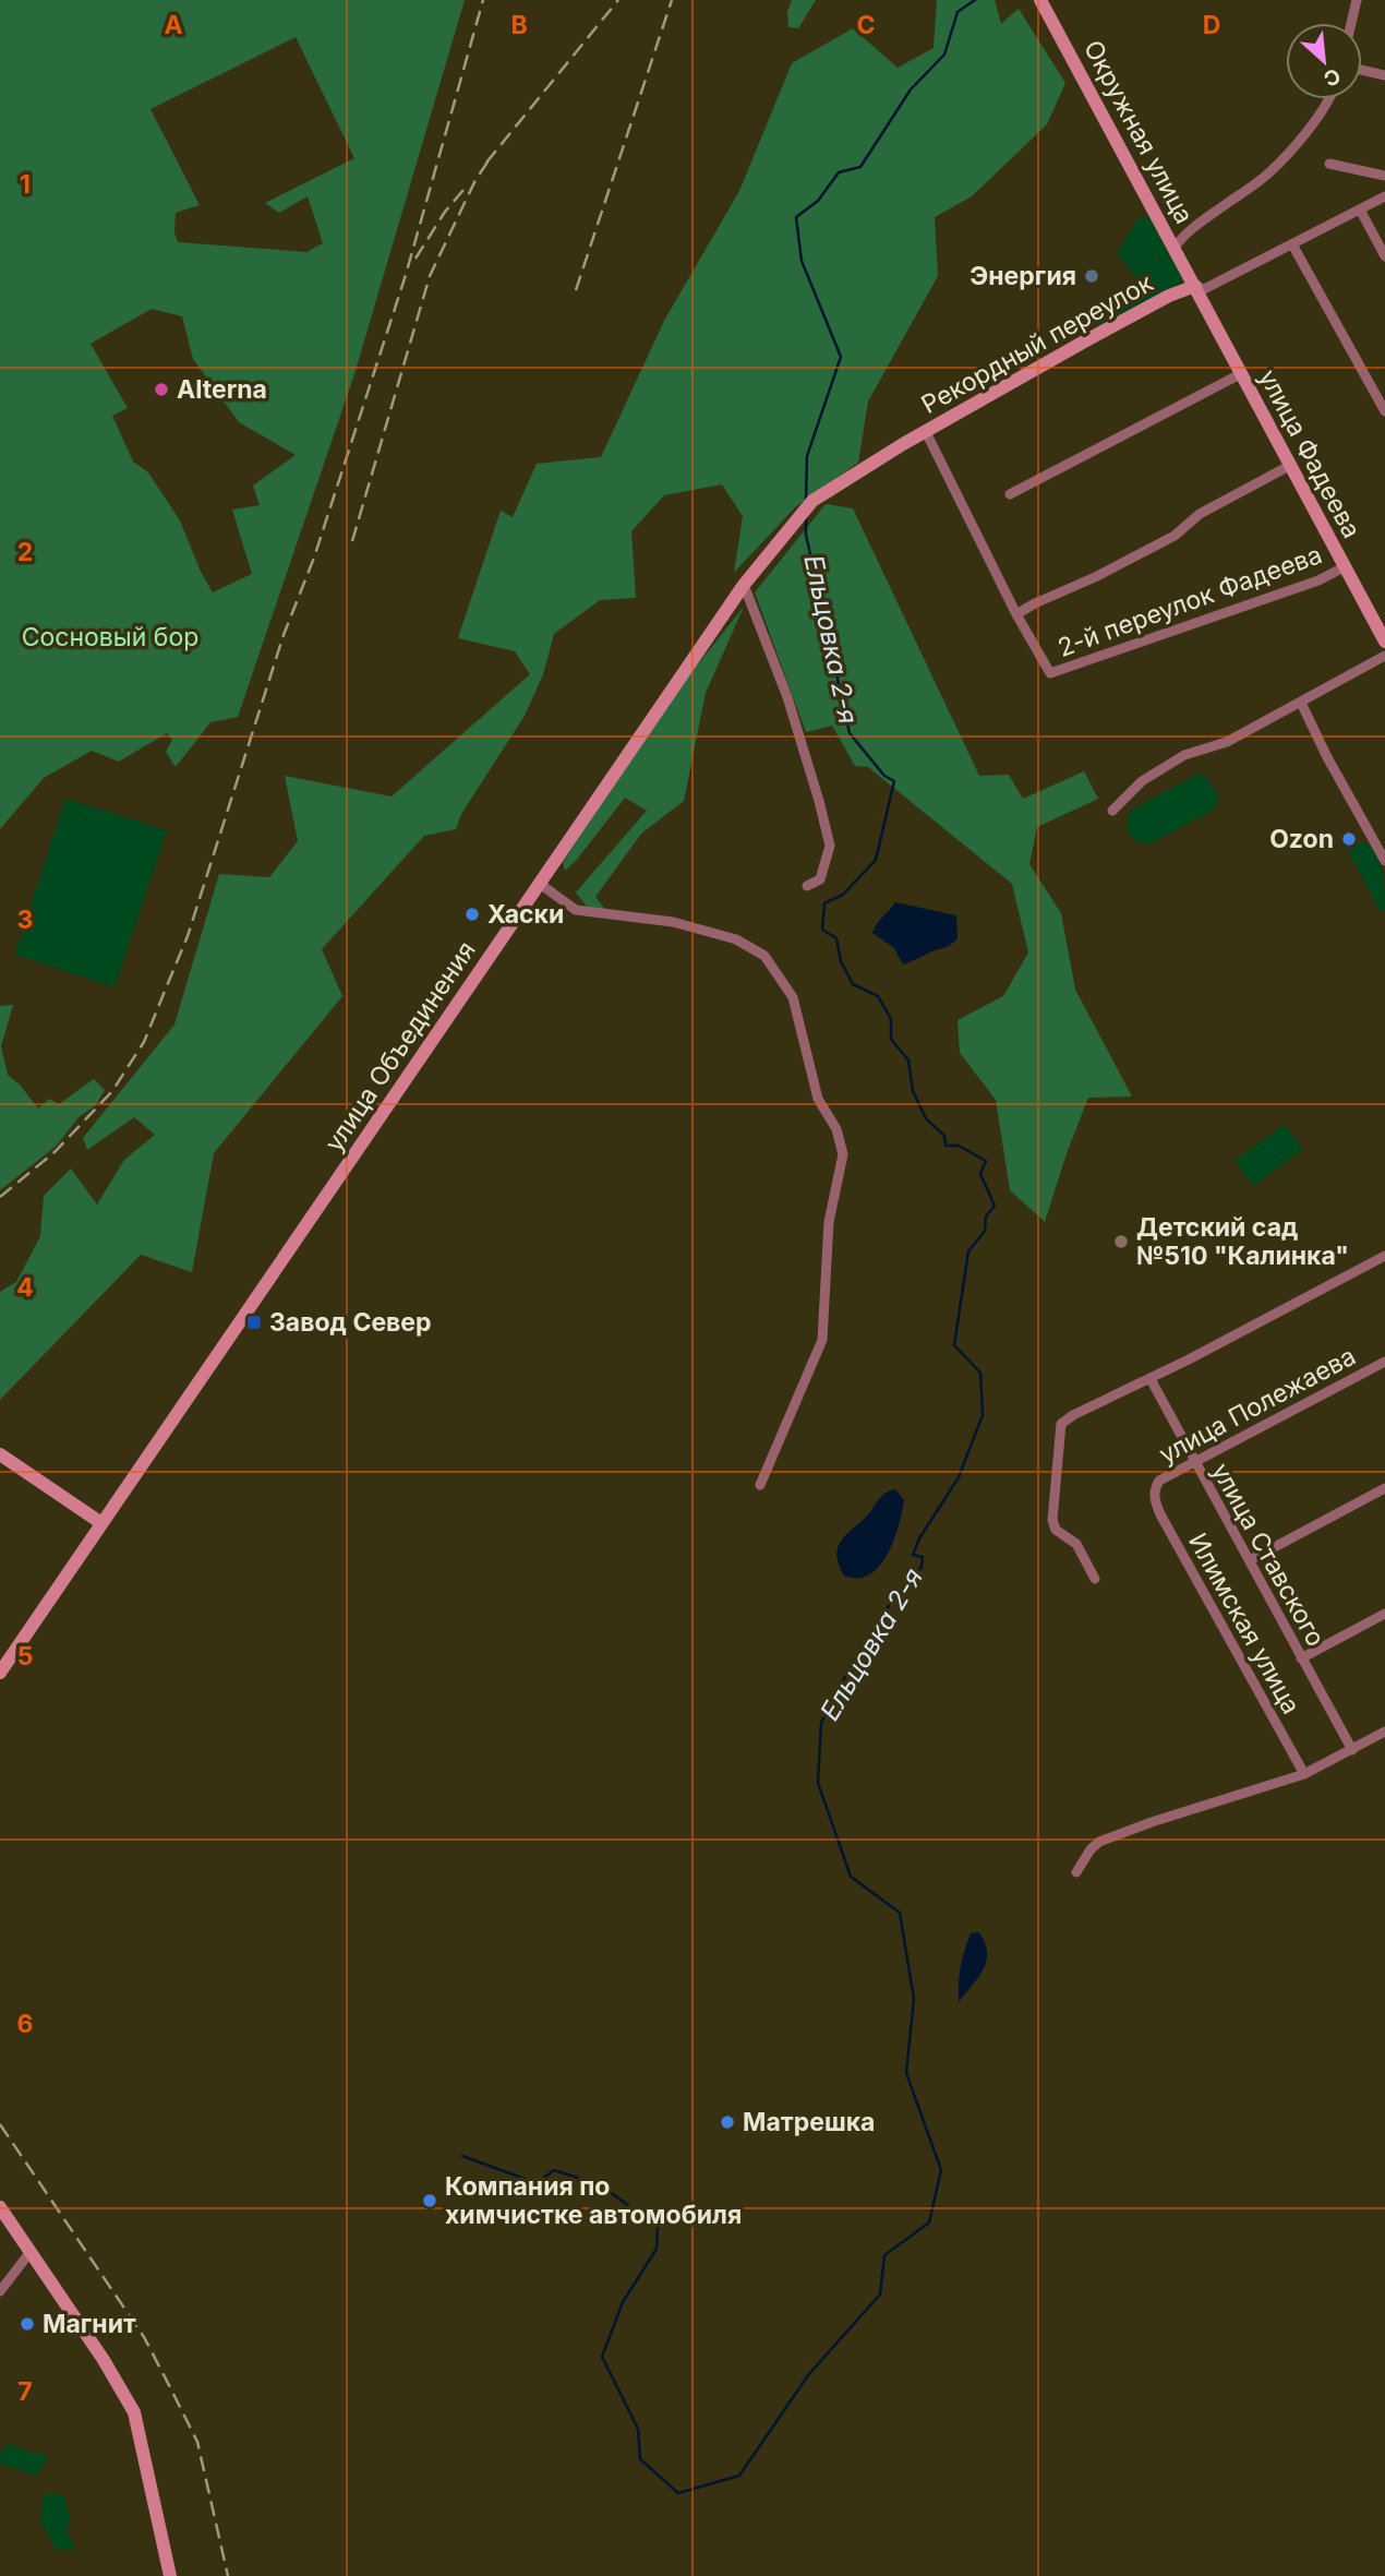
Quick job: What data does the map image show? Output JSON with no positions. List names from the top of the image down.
{
  "streets": {
    "main road": [
      "Окружная улица",
      "Рекордный переулок",
      "улица Фадеева",
      "улица Объединения"
    ],
    "street": [
      "2-й переулок Фадеева",
      "улица Полежаева",
      "улица Ставского",
      "Илимская улица"
    ]
  },
  "crossings": [
    ["Окружная улица", "Рекордный переулок"],
    ["Окружная улица", "улица Фадеева"],
    ["Рекордный переулок", "улица Фадеева"],
    ["Рекордный переулок", "улица Объединения"],
    ["улица Фадеева", "2-й переулок Фадеева"],
    ["улица Полежаева", "улица Ставского"],
    ["улица Полежаева", "Илимская улица"]
  ],
  "water": ["Ельцовка 2-я"],
  "parks": ["Сосновый бор"],
  "places": {
    "other": [
      "Энергия",
      "Alterna",
      "Ozon",
      "Хаски",
      "Детский сад №510 \"Калинка\"",
      "Матрешка",
      "Компания по химчистке автомобиля",
      "Магнит"
    ],
    "transit": ["Завод Север"]
  },
  "north": "bottom right",
  "grid": {
    "columns": [
      "A",
      "B",
      "C",
      "D"
    ],
    "rows": [
      "1",
      "2",
      "3",
      "4",
      "5",
      "6",
      "7"
    ]
  }
}
